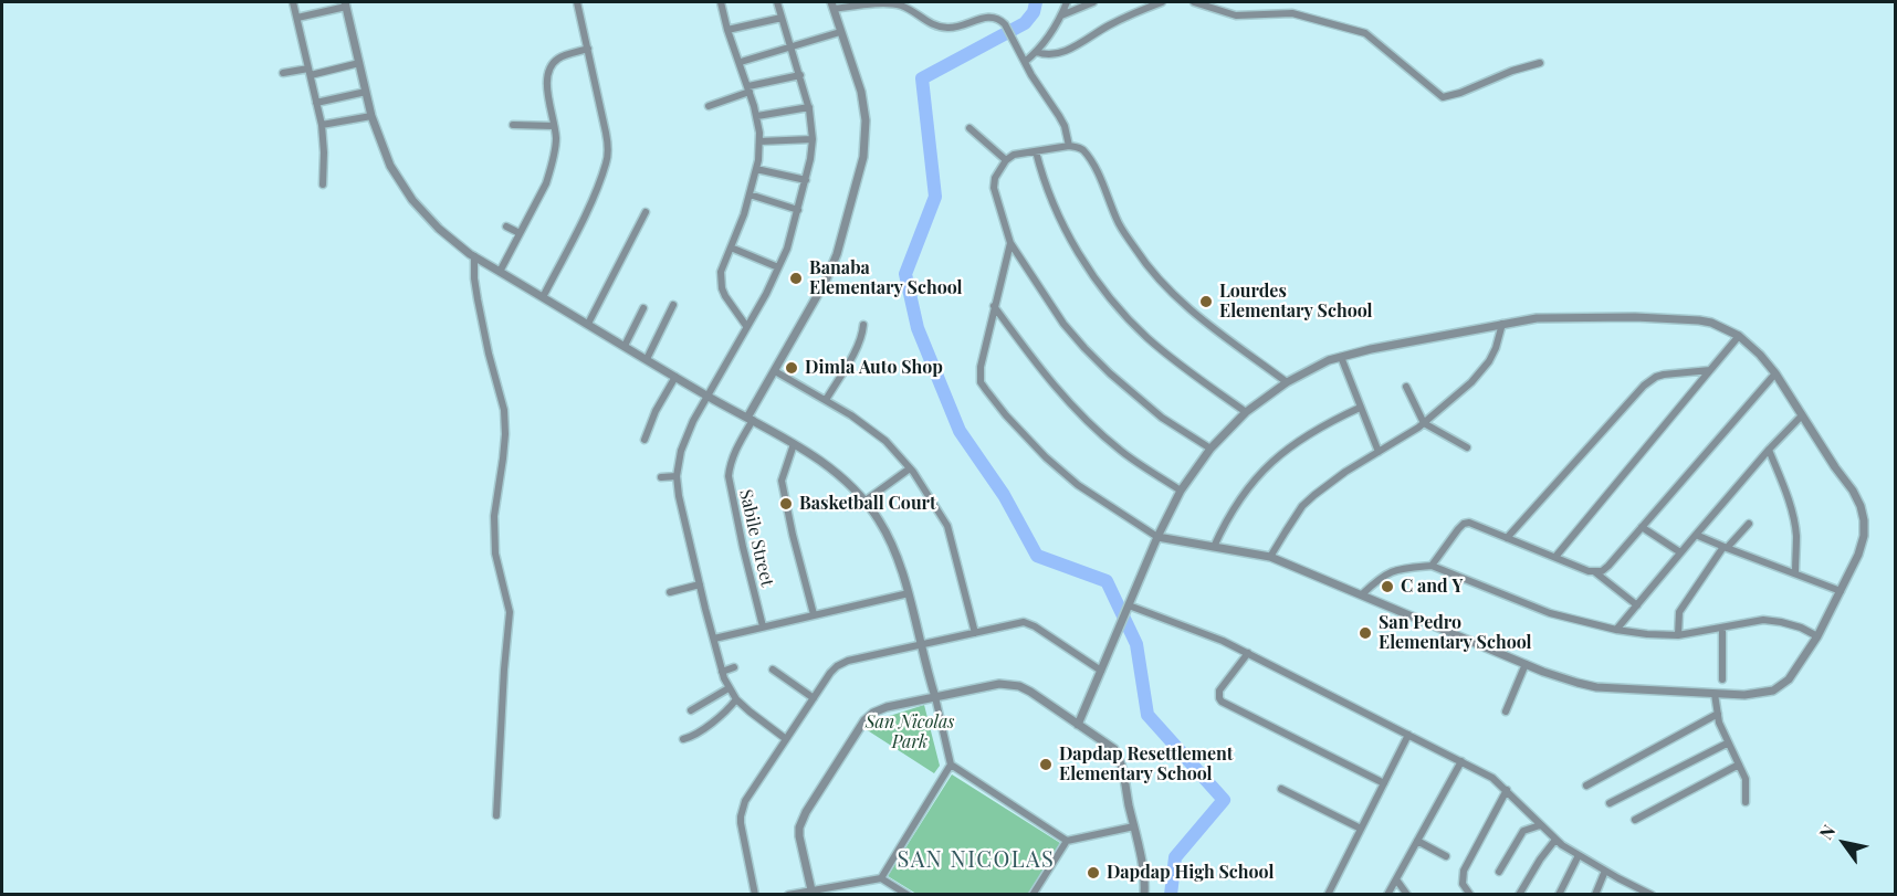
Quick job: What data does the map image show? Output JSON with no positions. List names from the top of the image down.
{
  "streets": {
    "street": ["Sabile Street"]
  },
  "districts": ["SAN NICOLAS"],
  "parks": ["San Nicolas Park"],
  "places": [
    "Banaba Elementary School",
    "Lourdes Elementary School",
    "Dimla Auto Shop",
    "Basketball Court",
    "C and Y",
    "San Pedro Elementary School",
    "Dapdap Resettlement Elementary School",
    "Dapdap High School"
  ],
  "north": "top left"
}
